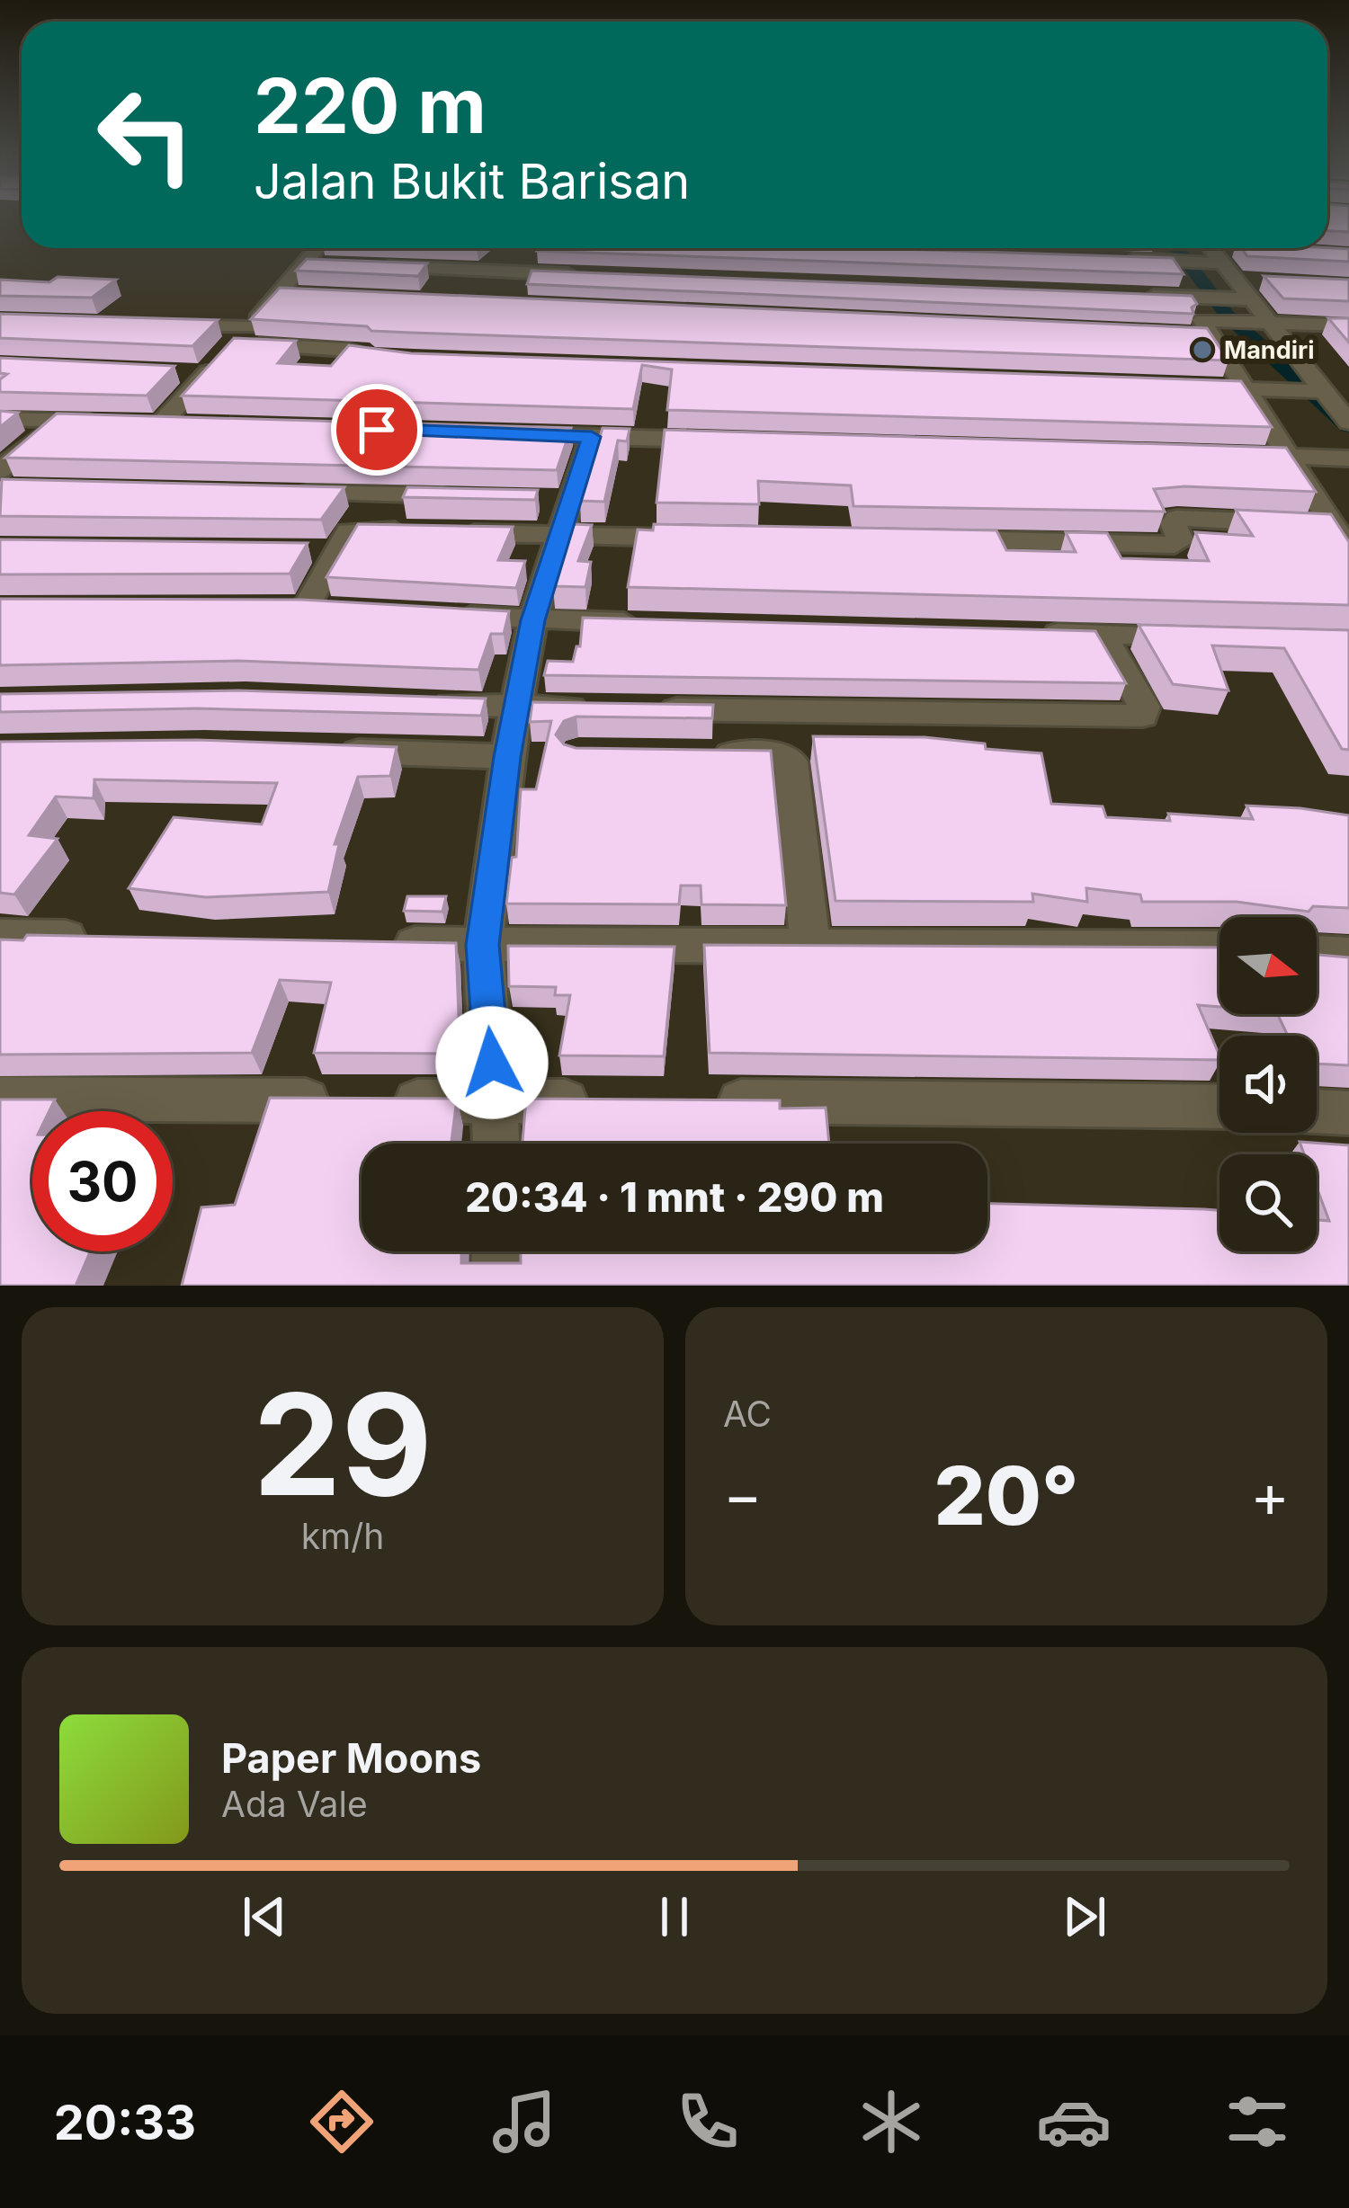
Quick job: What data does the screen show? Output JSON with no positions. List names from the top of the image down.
{
  "places": ["Mandiri"],
  "north": "right",
  "page": {
    "turn": ["220 m", "Jalan Bukit Barisan"],
    "limit": "30",
    "trip": "20:34 · 1 mnt · 290 m",
    "tile": [
      ["29", "km/h"],
      "AC"
    ],
    "heat": ["−", "20°", "+"],
    "song": ["Paper Moons", "Ada Vale"],
    "tabs": "20:33"
  }
}
